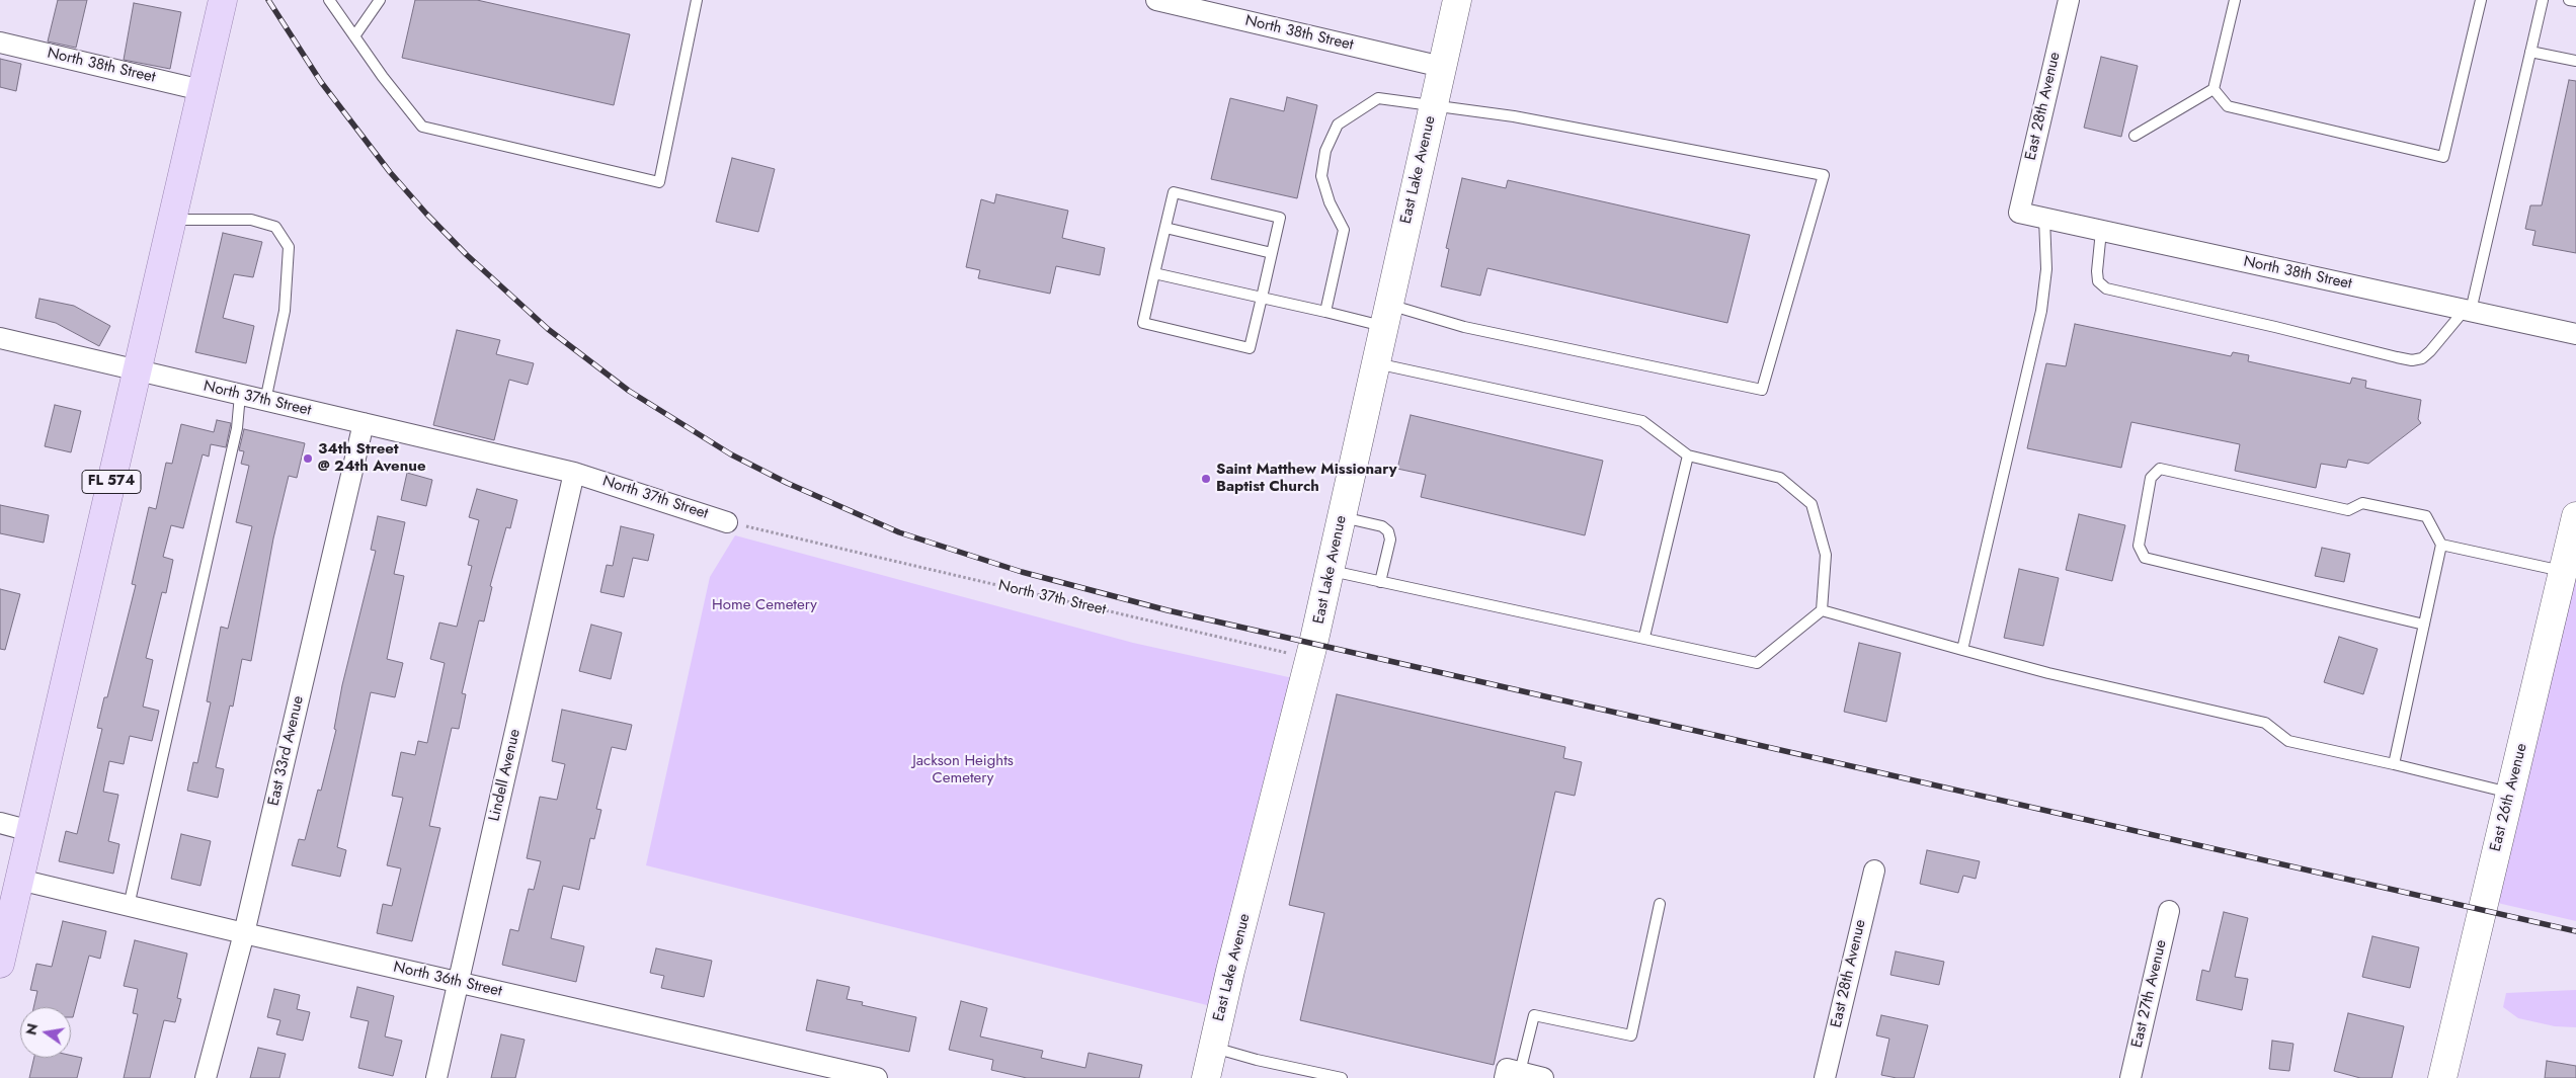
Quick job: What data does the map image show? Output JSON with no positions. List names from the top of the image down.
{
  "streets": {
    "main road": ["FL 574"],
    "street": [
      "North 38th Street",
      "East 28th Avenue",
      "East Lake Avenue",
      "North 37th Street",
      "East 33rd Avenue",
      "Lindell Avenue",
      "East 26th Avenue",
      "North 36th Street",
      "East 27th Avenue"
    ]
  },
  "crossings": [
    ["North 38th Street", "East 28th Avenue"],
    ["North 38th Street", "East Lake Avenue"],
    ["North 38th Street", "FL 574"],
    ["East Lake Avenue", "North 37th Street"],
    ["North 37th Street", "FL 574"],
    ["North 37th Street", "East 33rd Avenue"],
    ["North 37th Street", "Lindell Avenue"],
    ["FL 574", "North 36th Street"],
    ["East 33rd Avenue", "North 36th Street"],
    ["Lindell Avenue", "North 36th Street"]
  ],
  "parks": ["Home Cemetery", "Jackson Heights Cemetery"],
  "places": ["34th Street @ 24th Avenue", "Saint Matthew Missionary Baptist Church"],
  "north": "left"
}
